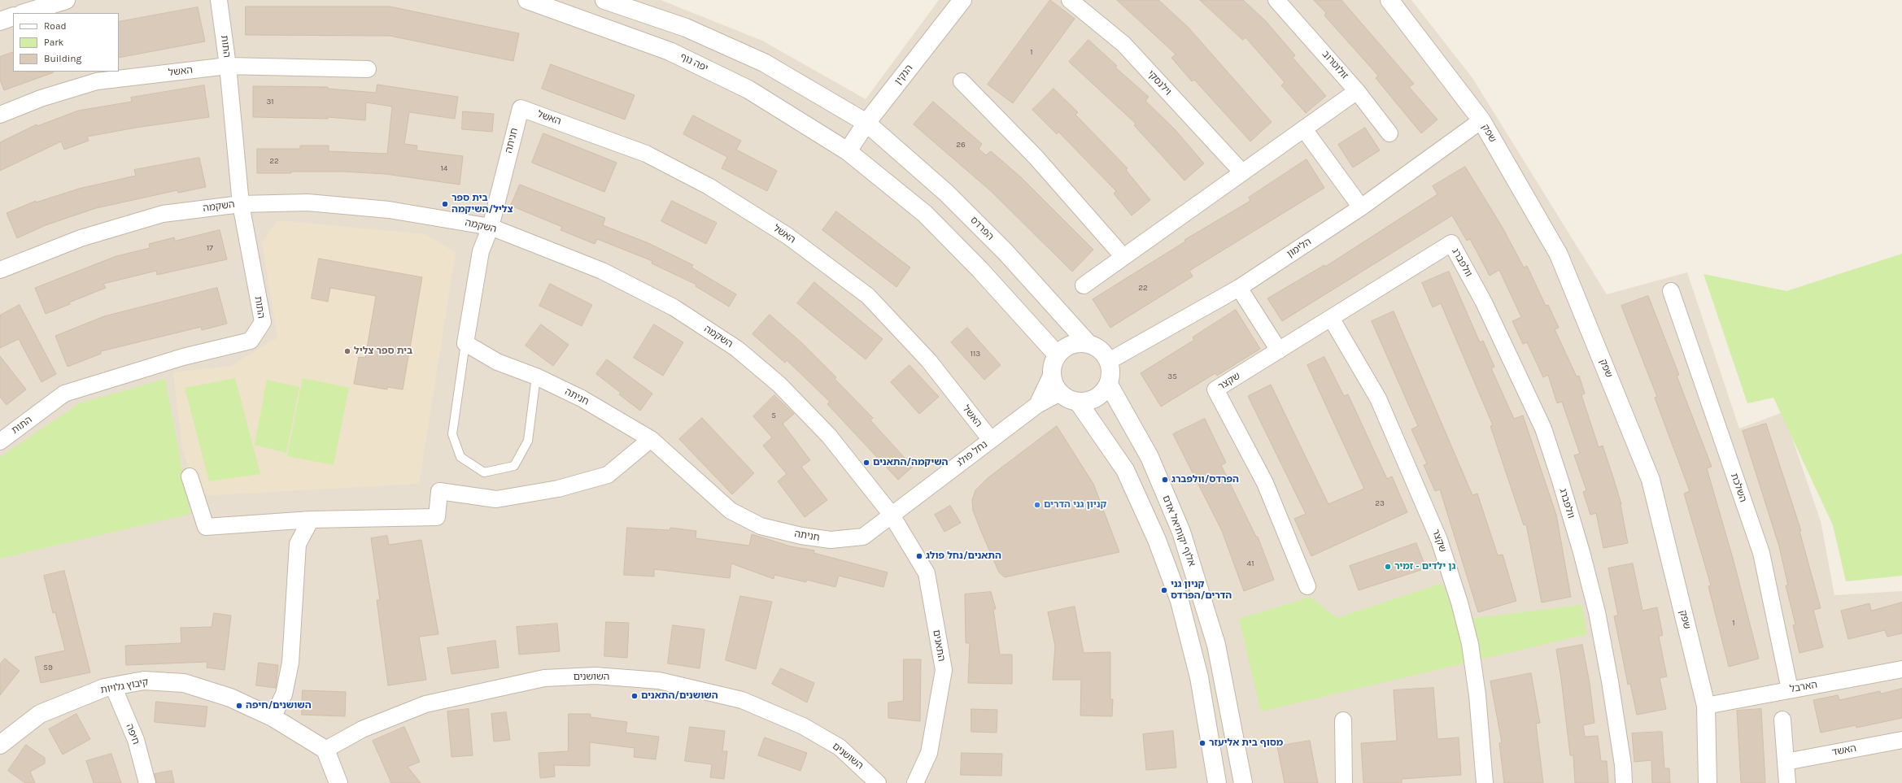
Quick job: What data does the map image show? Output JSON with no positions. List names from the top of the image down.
{
  "streets": {
    "street": [
      "התות",
      "יפה נוף",
      "זולוטרוב",
      "האשל",
      "הנקין",
      "וילנסקי",
      "שפק",
      "חניתה",
      "השקמה",
      "הפרדס",
      "הלימון",
      "וולפברג",
      "שקצר",
      "נחל פולג",
      "השלכת",
      "אלוף יקותיאל אדם",
      "התאנים",
      "השושנים",
      "קיבוץ גלויות",
      "הארבל",
      "חיפה",
      "האשד"
    ]
  },
  "crossings": [
    ["התות", "האשל"],
    ["התות", "השקמה"],
    ["יפה נוף", "הנקין"],
    ["האשל", "חניתה"],
    ["האשל", "נחל פולג"],
    ["הנקין", "הפרדס"],
    ["שפק", "הלימון"],
    ["שפק", "הארבל"],
    ["חניתה", "השקמה"],
    ["חניתה", "נחל פולג"],
    ["חניתה", "התאנים"],
    ["השקמה", "נחל פולג"],
    ["השקמה", "התאנים"],
    ["הפרדס", "הלימון"],
    ["הפרדס", "נחל פולג"],
    ["הפרדס", "אלוף יקותיאל אדם"],
    ["הלימון", "נחל פולג"],
    ["הלימון", "אלוף יקותיאל אדם"],
    ["וולפברג", "שקצר"],
    ["נחל פולג", "אלוף יקותיאל אדם"],
    ["נחל פולג", "התאנים"],
    ["השלכת", "הארבל"],
    ["השושנים", "קיבוץ גלויות"],
    ["קיבוץ גלויות", "חיפה"]
  ],
  "places": [
    "בית ספר צליל/השיקמה",
    "בית ספר צליל",
    "השיקמה/התאנים",
    "הפרדס/וולפברג",
    "קניון גני הדרים",
    "התאנים/נחל פולג",
    "גן ילדים - זמיר",
    "קניון גני הדרים/הפרדס",
    "השושנים/התאנים",
    "השושנים/חיפה",
    "מסוף בית אליעזר"
  ],
  "house_numbers": [
    "1",
    "31",
    "26",
    "22",
    "14",
    "17",
    "22",
    "113",
    "35",
    "5",
    "23",
    "41",
    "1",
    "59"
  ],
  "legend": ["Road", "Park", "Building"]
}
